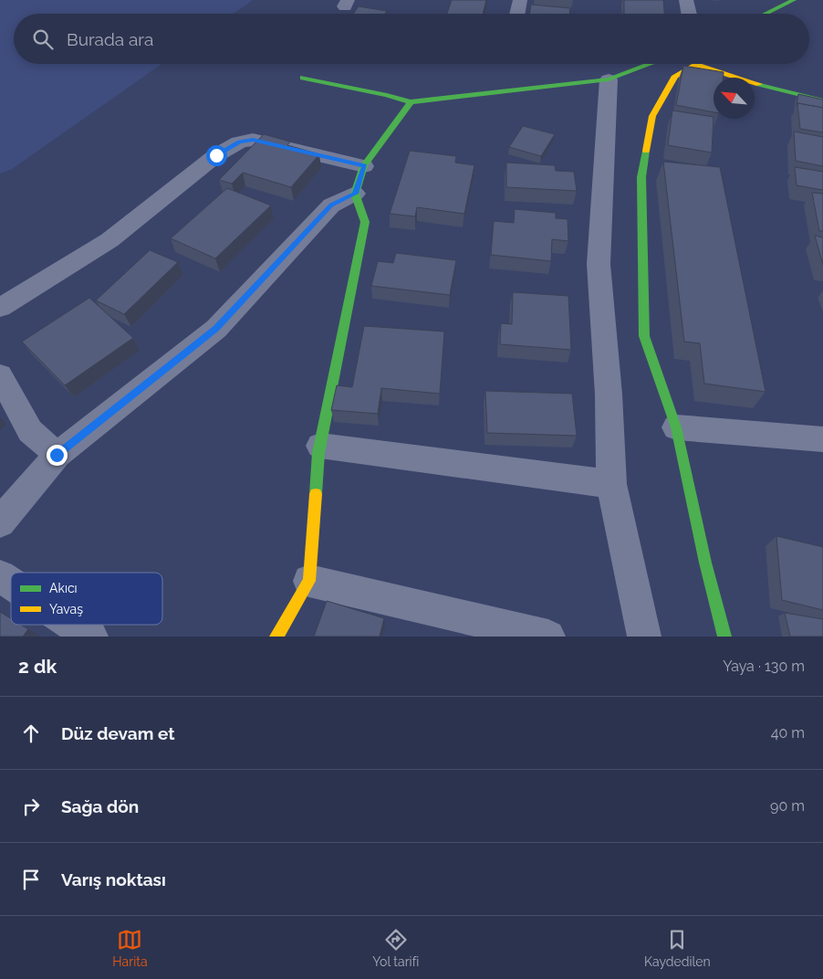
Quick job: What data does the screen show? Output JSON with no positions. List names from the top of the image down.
{
  "legend": ["Akıcı", "Yavaş"],
  "north": "top left",
  "page": {
    "search": "Burada ara",
    "heading": ["2 dk", "Yaya · 130 m"],
    "list": [
      ["Düz devam et", "40 m"],
      ["Sağa dön", "90 m"],
      "Varış noktası"
    ],
    "nav": ["Harita", "Yol tarifi", "Kaydedilen"]
  }
}
